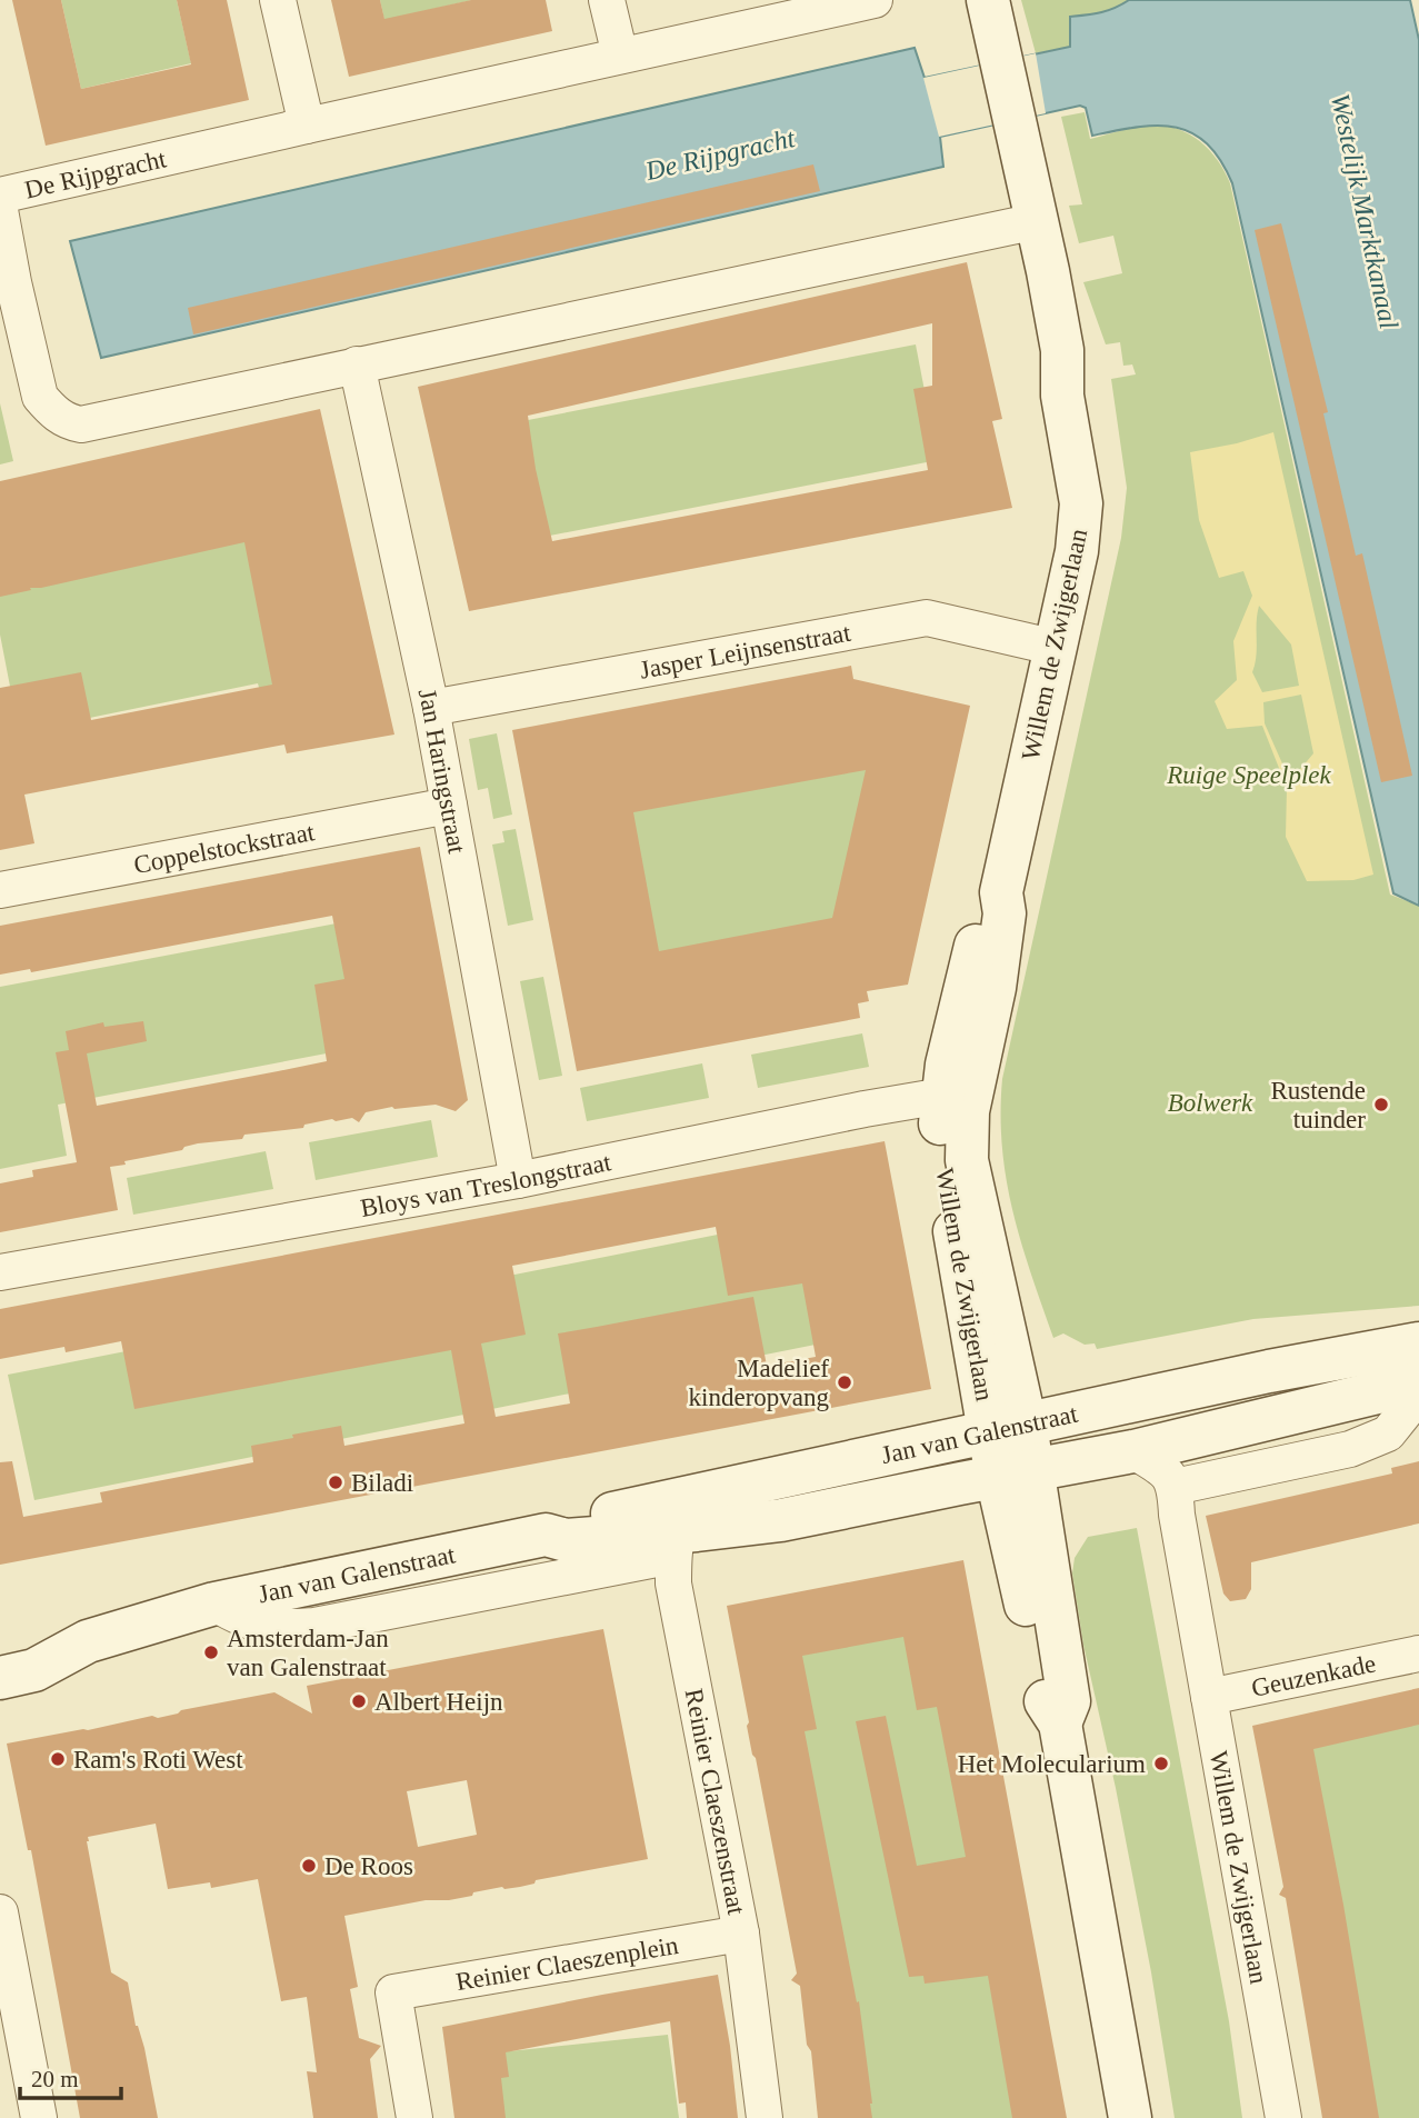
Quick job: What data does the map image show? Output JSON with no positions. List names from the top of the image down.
{
  "streets": {
    "main road": ["Willem de Zwijgerlaan", "Jan van Galenstraat"],
    "street": [
      "De Rijpgracht",
      "Jasper Leijnsenstraat",
      "Jan Haringstraat",
      "Coppelstockstraat",
      "Bloys van Treslongstraat",
      "Geuzenkade",
      "Reinier Claeszenstraat",
      "Reinier Claeszenplein"
    ]
  },
  "crossings": [
    ["De Rijpgracht", "Willem de Zwijgerlaan"],
    ["De Rijpgracht", "Jan Haringstraat"],
    ["Willem de Zwijgerlaan", "Jasper Leijnsenstraat"],
    ["Willem de Zwijgerlaan", "Bloys van Treslongstraat"],
    ["Willem de Zwijgerlaan", "Jan van Galenstraat"],
    ["Willem de Zwijgerlaan", "Geuzenkade"],
    ["Jasper Leijnsenstraat", "Jan Haringstraat"],
    ["Jan Haringstraat", "Coppelstockstraat"],
    ["Jan Haringstraat", "Bloys van Treslongstraat"],
    ["Jan van Galenstraat", "Reinier Claeszenstraat"],
    ["Reinier Claeszenstraat", "Reinier Claeszenplein"]
  ],
  "water": ["De Rijpgracht", "Westelijk Marktkanaal"],
  "parks": ["Ruige Speelplek", "Bolwerk"],
  "places": [
    "Rustende tuinder",
    "Madelief kinderopvang",
    "Biladi",
    "Amsterdam-Jan van Galenstraat",
    "Albert Heijn",
    "Ram's Roti West",
    "Het Molecularium",
    "De Roos"
  ],
  "scale_bar": "20 m"
}
